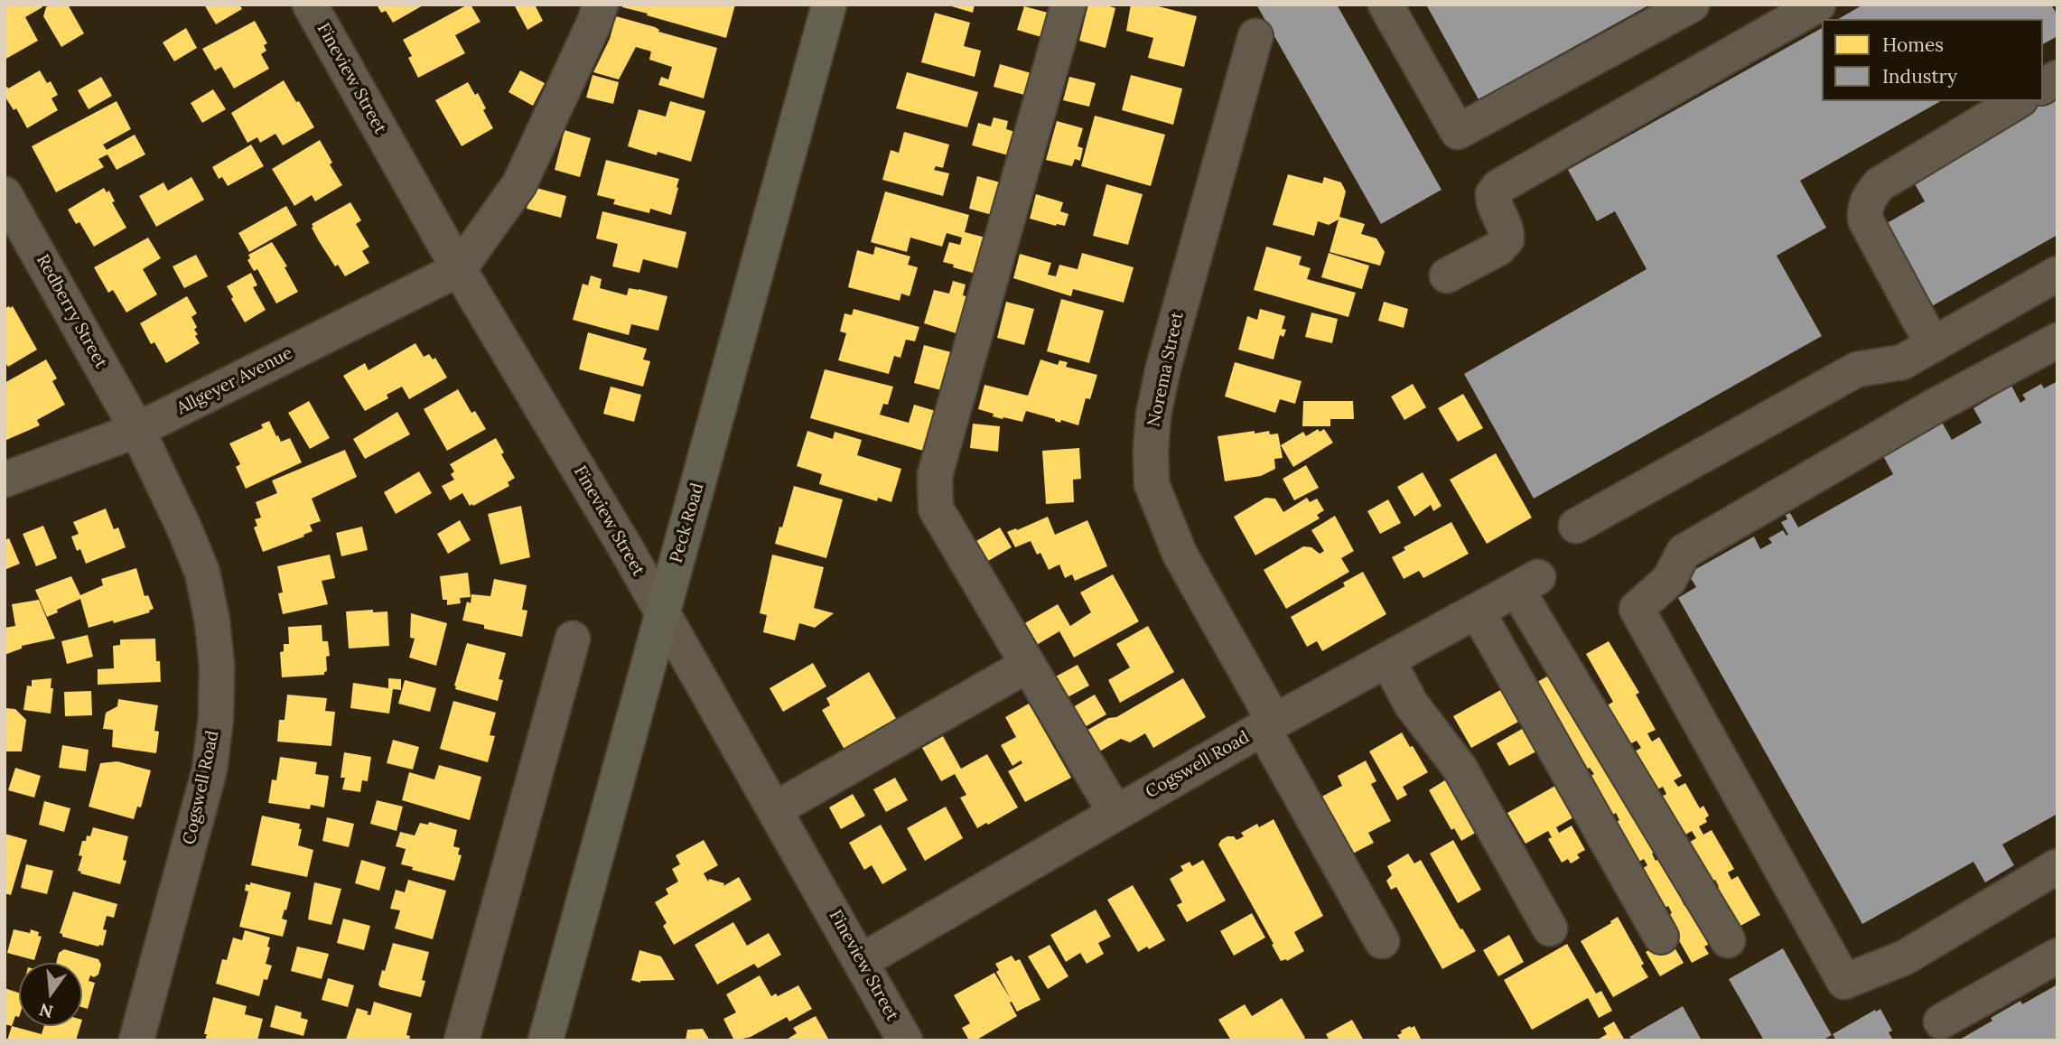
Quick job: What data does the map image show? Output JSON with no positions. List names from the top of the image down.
{
  "streets": {
    "main road": ["Peck Road"],
    "street": [
      "Fineview Street",
      "Redberry Street",
      "Norema Street",
      "Allgeyer Avenue",
      "Cogswell Road"
    ]
  },
  "crossings": [
    ["Fineview Street", "Allgeyer Avenue"],
    ["Fineview Street", "Peck Road"],
    ["Fineview Street", "Cogswell Road"],
    ["Redberry Street", "Allgeyer Avenue"],
    ["Redberry Street", "Cogswell Road"],
    ["Norema Street", "Cogswell Road"],
    ["Allgeyer Avenue", "Cogswell Road"]
  ],
  "legend": ["Homes", "Industry"],
  "north": "bottom"
}
